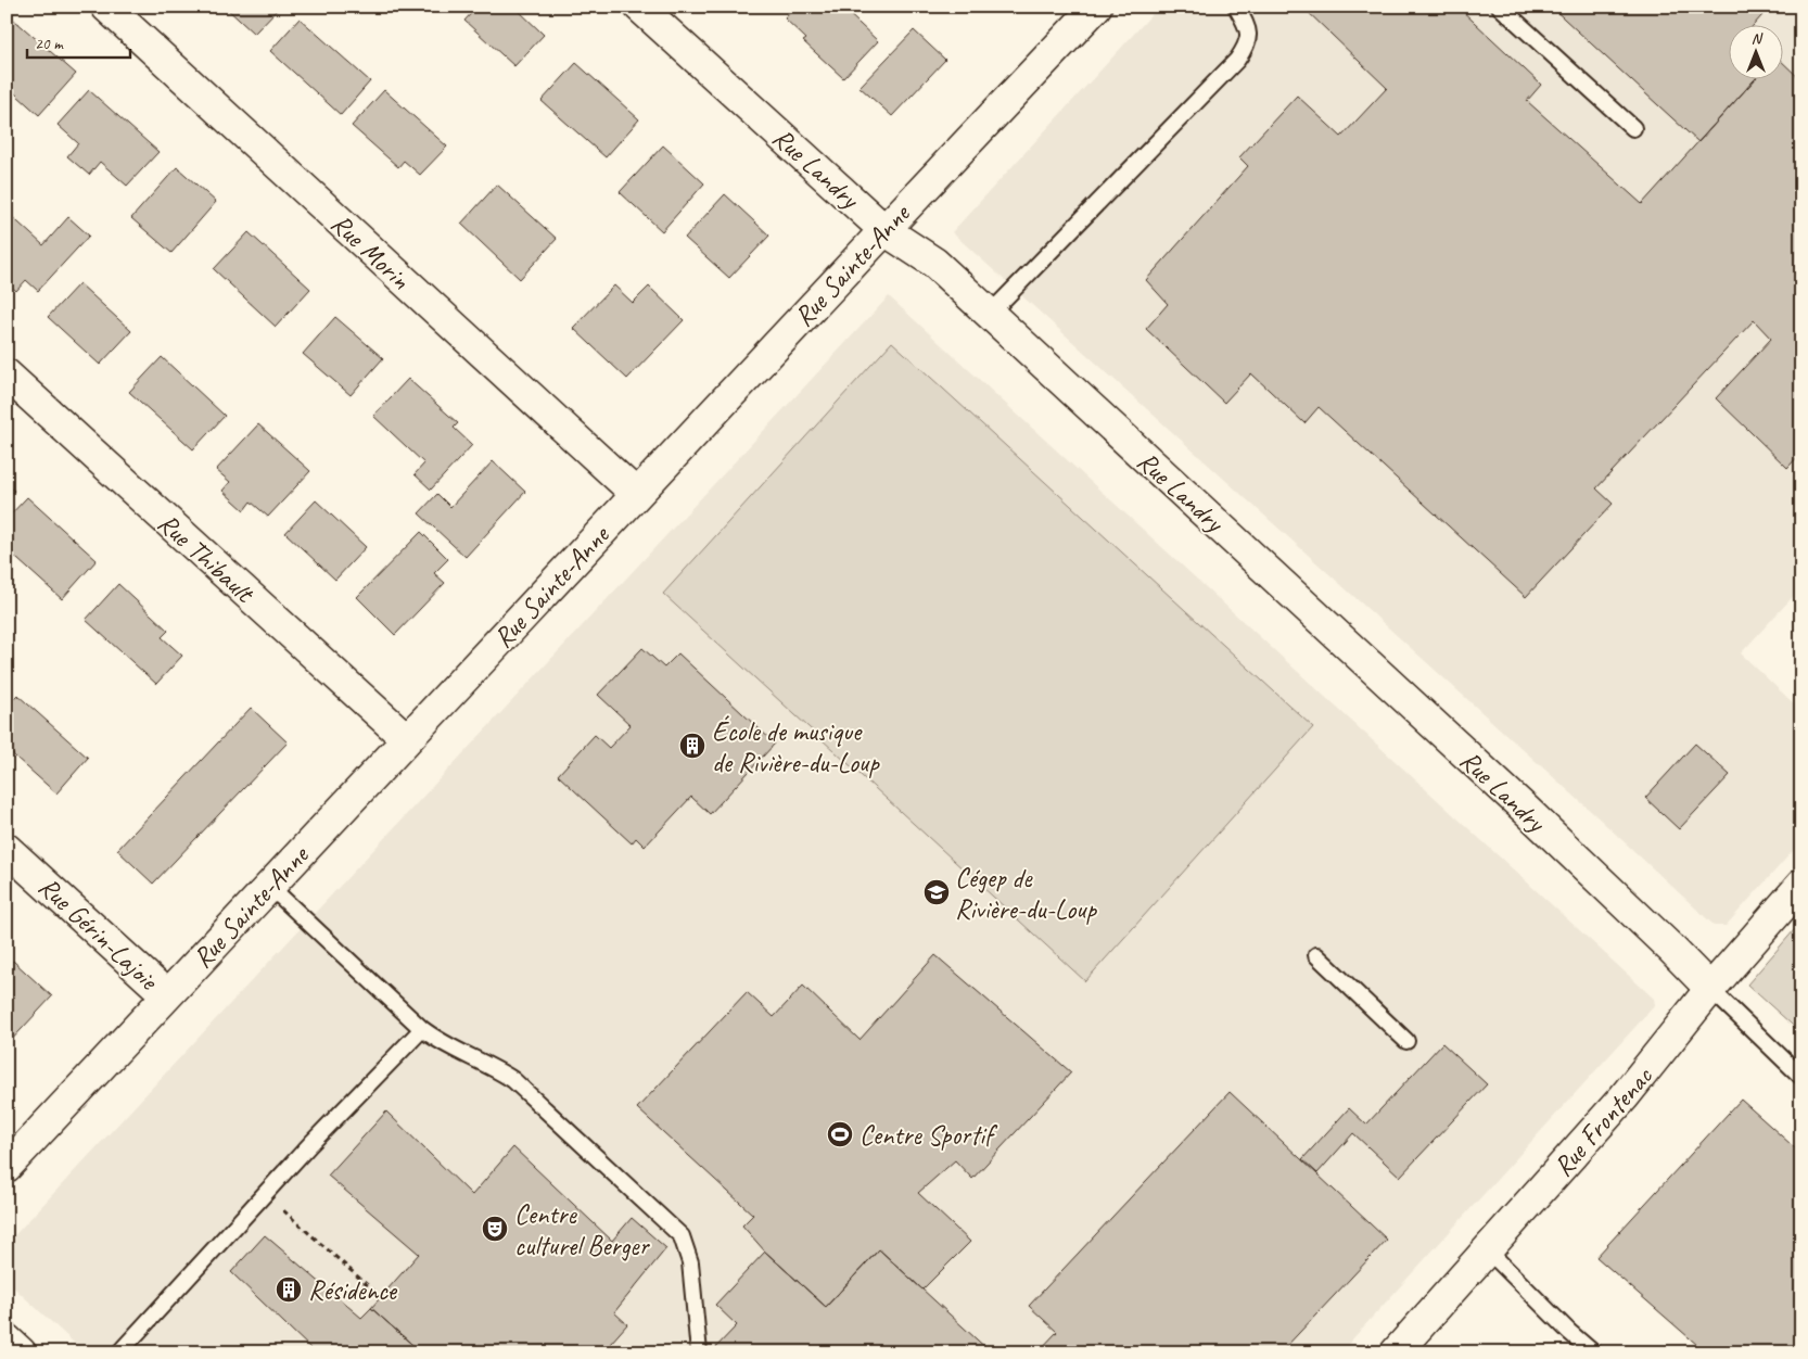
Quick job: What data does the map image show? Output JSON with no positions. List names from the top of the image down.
{
  "streets": {
    "street": [
      "Rue Landry",
      "Rue Morin",
      "Rue Sainte-Anne",
      "Rue Thibault",
      "Rue Gérin-Lajoie",
      "Rue Frontenac"
    ]
  },
  "crossings": [
    ["Rue Landry", "Rue Sainte-Anne"],
    ["Rue Landry", "Rue Frontenac"],
    ["Rue Morin", "Rue Sainte-Anne"],
    ["Rue Sainte-Anne", "Rue Thibault"],
    ["Rue Sainte-Anne", "Rue Gérin-Lajoie"]
  ],
  "places": {
    "building": ["École de musique de Rivière-du-Loup", "Résidence"],
    "school or university": ["Cégep de Rivière-du-Loup"],
    "sports": ["Centre Sportif"],
    "theatre": ["Centre culturel Berger"]
  },
  "scale_bar": "20 m",
  "north": "top"
}
